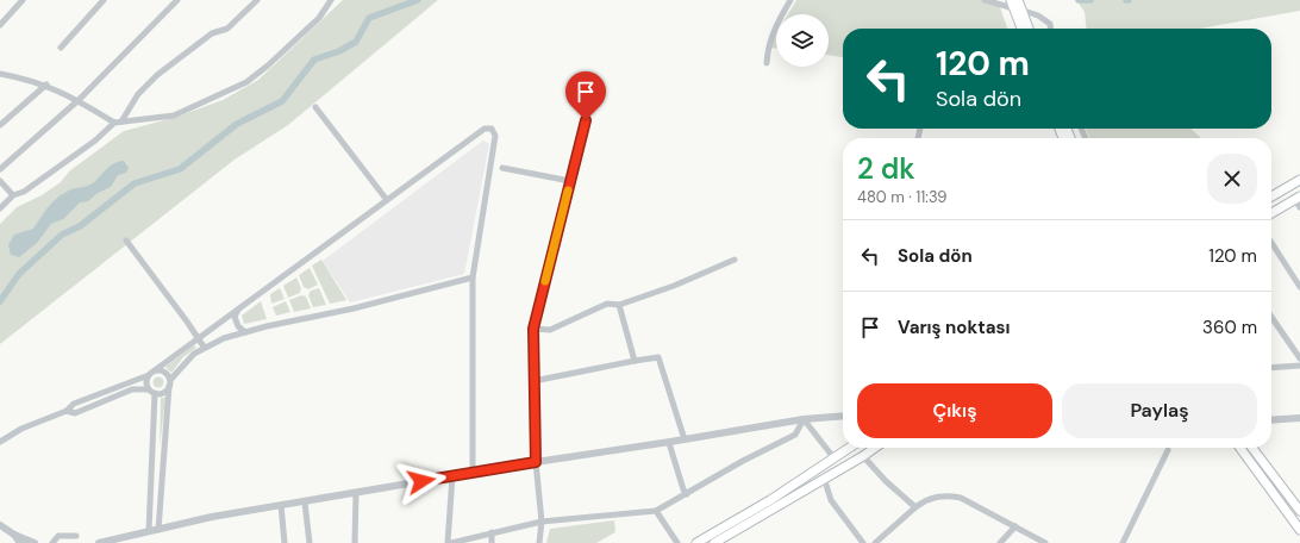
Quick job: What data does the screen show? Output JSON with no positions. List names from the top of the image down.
{
  "page": {
    "turn": ["120 m", "Sola dön"],
    "heading": ["2 dk", "480 m · 11:39"],
    "list": [
      {
        "name": "Sola dön",
        "value": "120 m"
      },
      {
        "name": "Varış noktası",
        "value": "360 m"
      }
    ],
    "buttons": ["Çıkış", "Paylaş"]
  }
}
